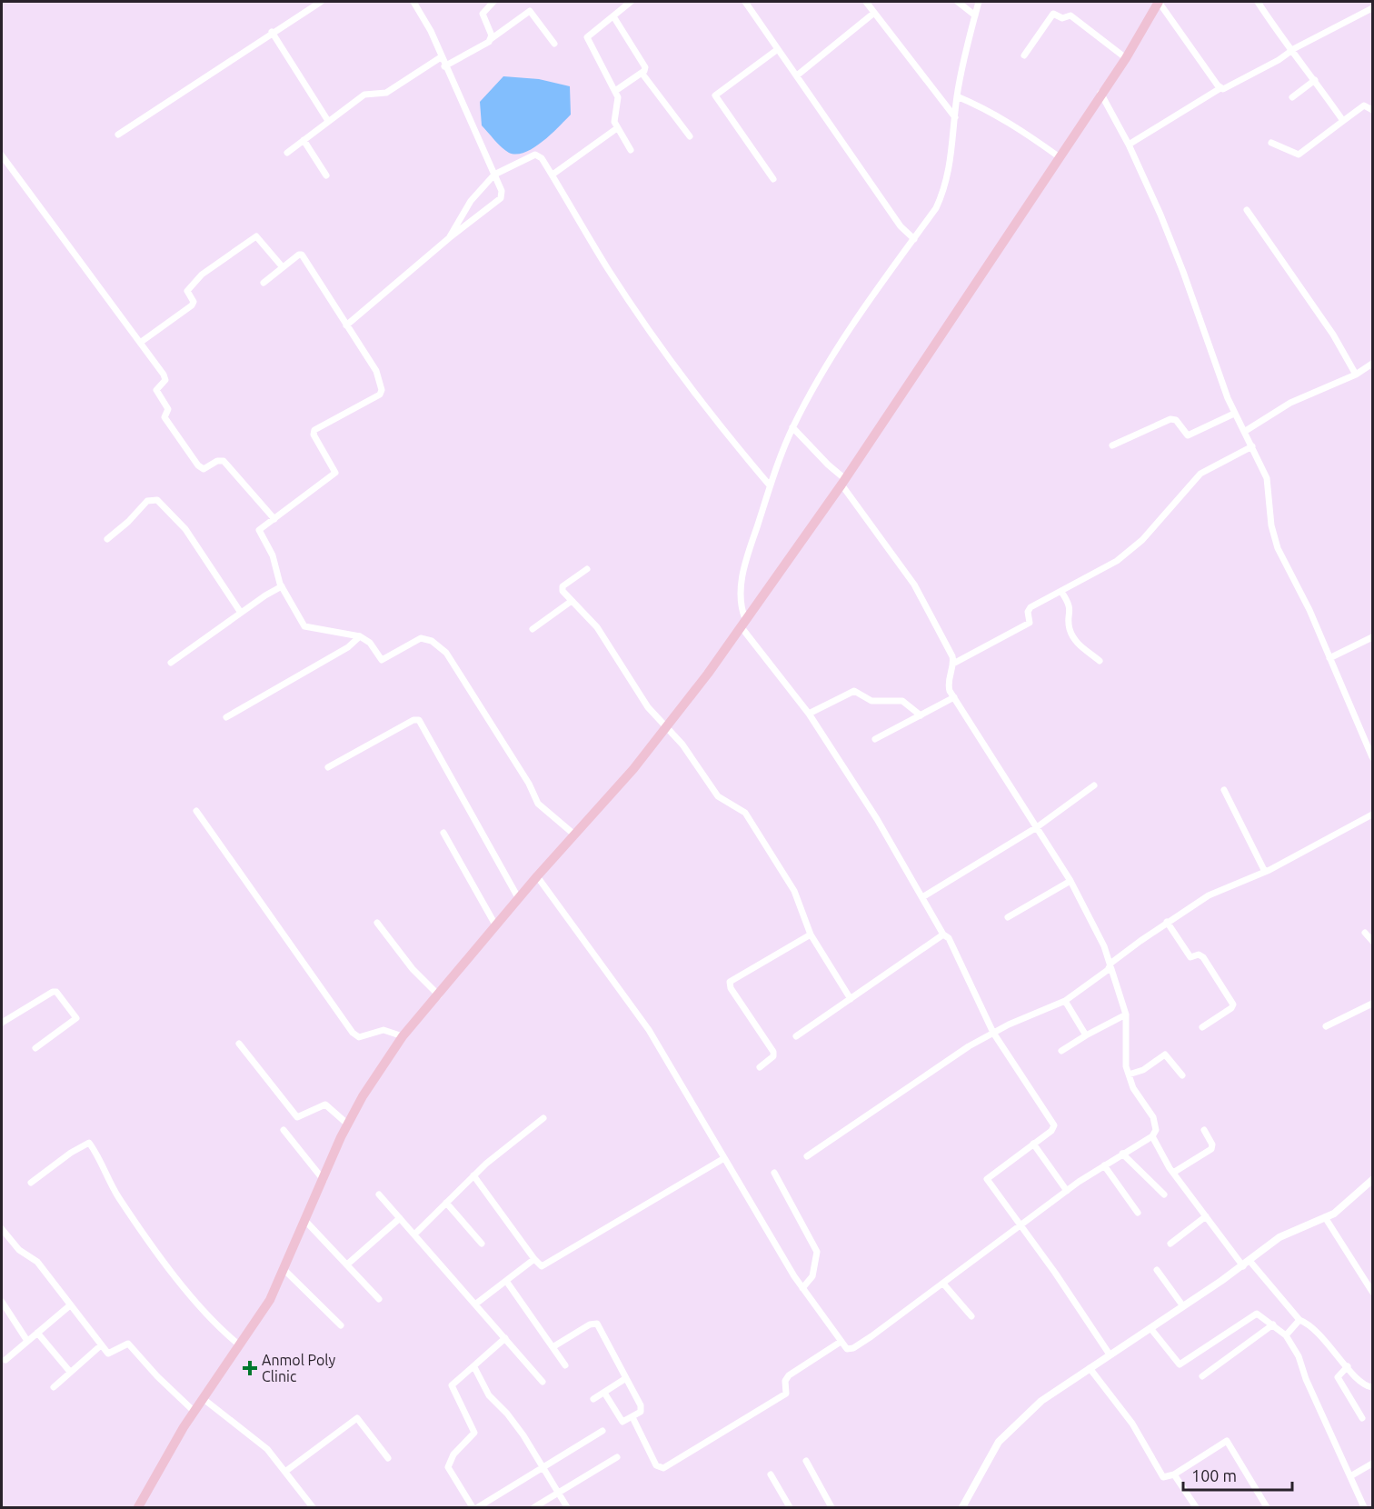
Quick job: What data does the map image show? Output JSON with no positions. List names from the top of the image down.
{
  "places": {
    "health": ["Anmol Poly Clinic"]
  },
  "scale_bar": "100 m"
}
